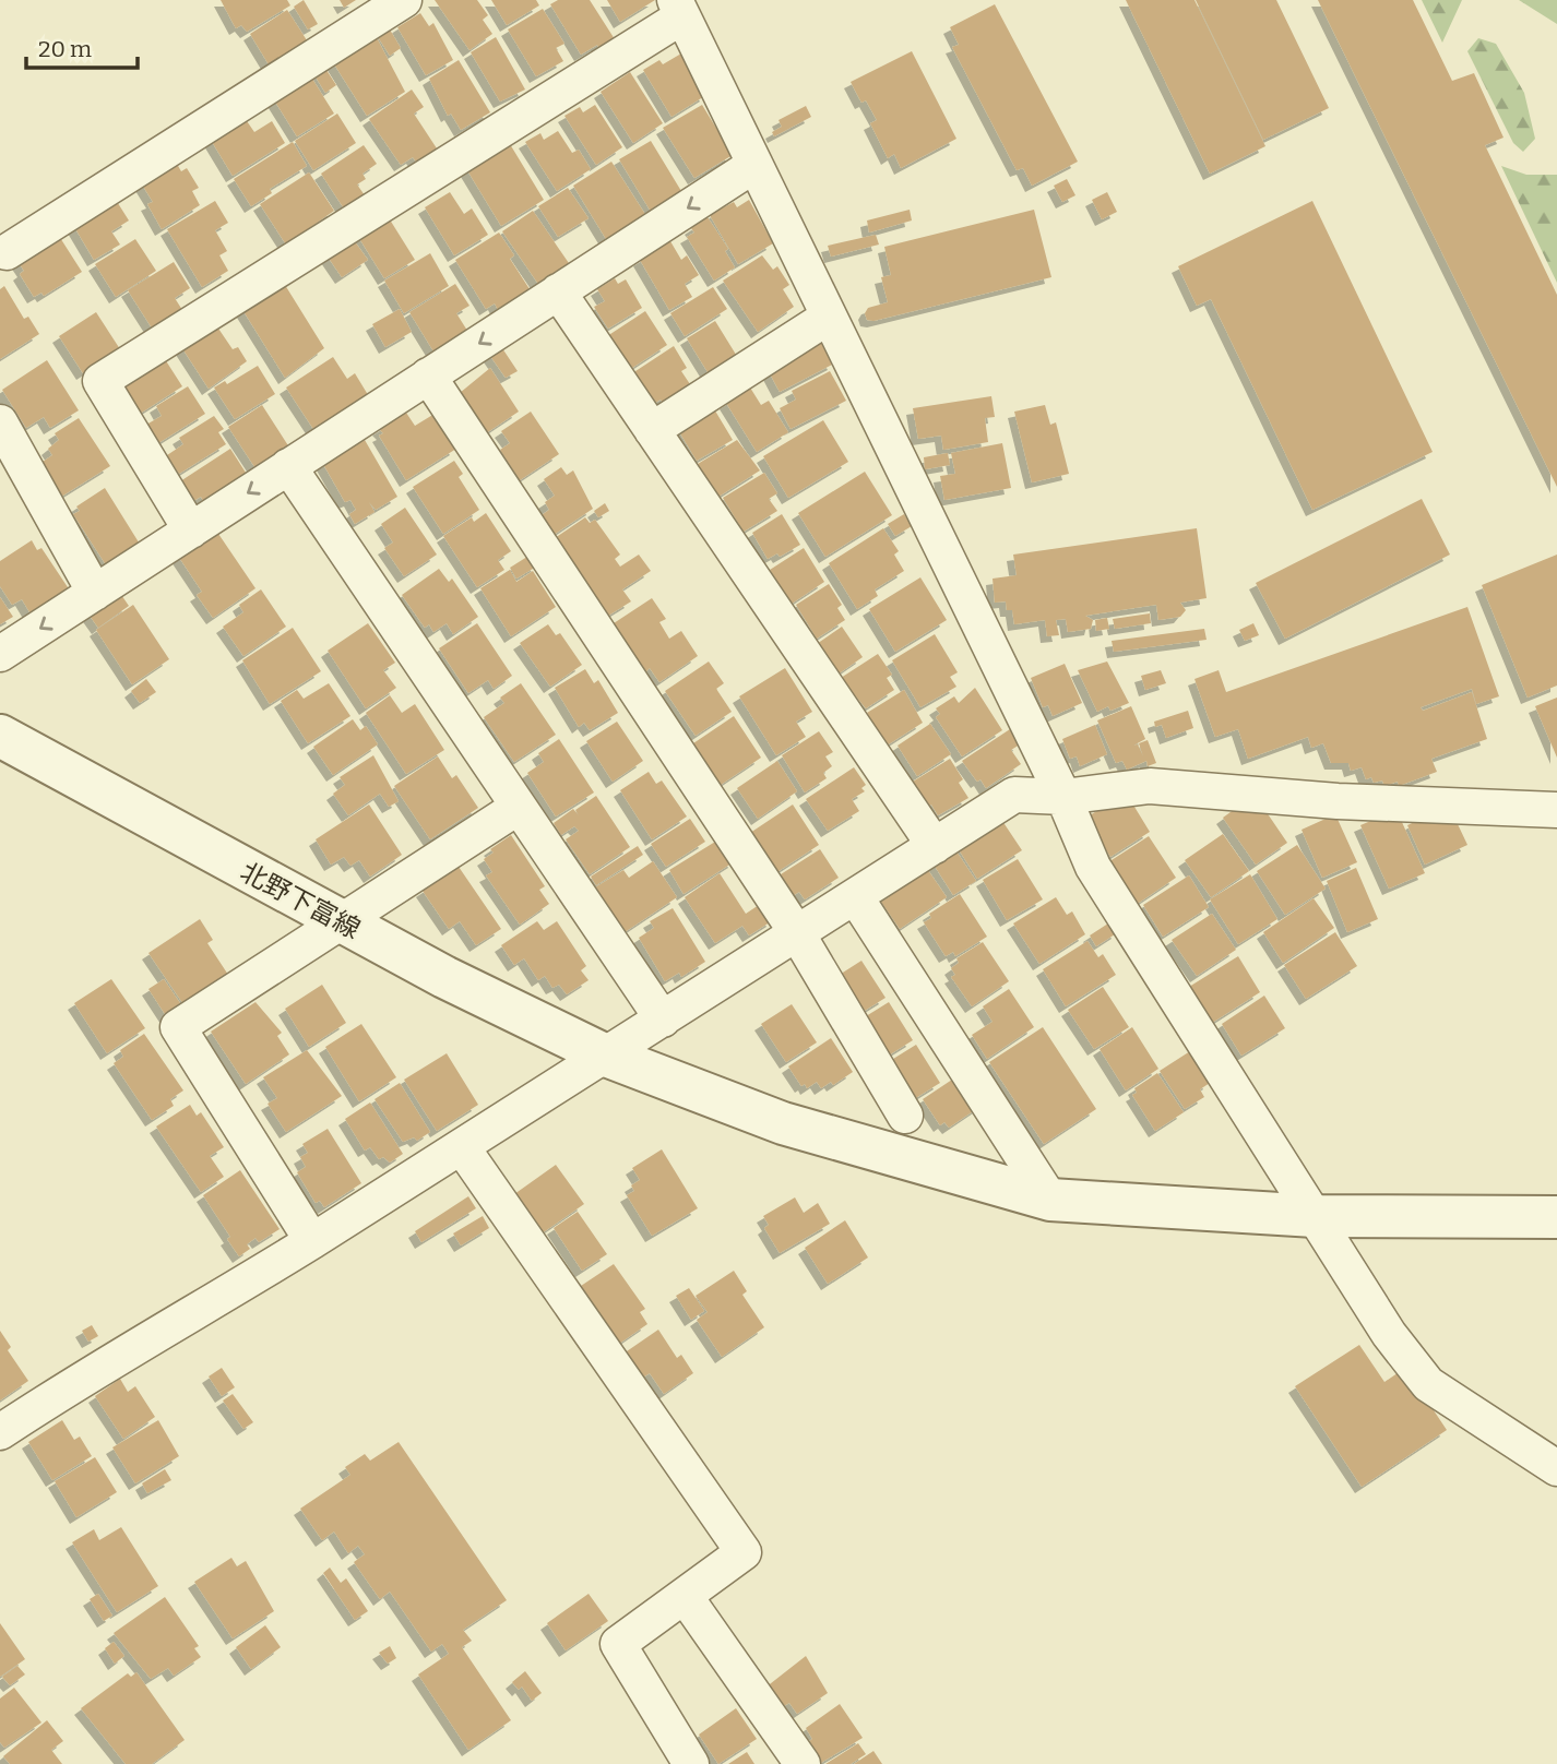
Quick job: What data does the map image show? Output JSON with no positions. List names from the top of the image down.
{
  "streets": {
    "street": ["北野下富線"]
  },
  "scale_bar": "20 m"
}
